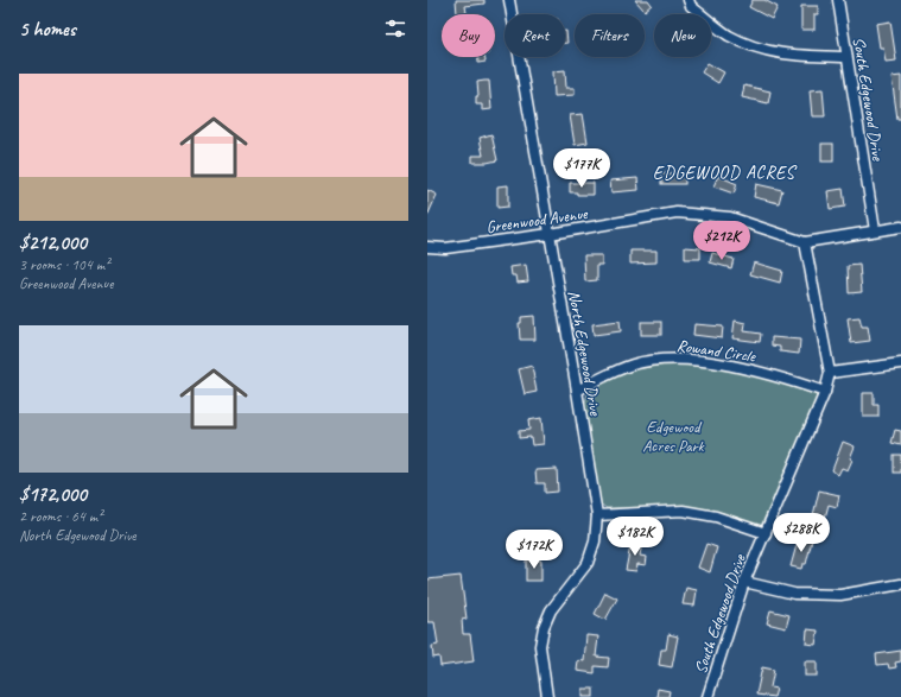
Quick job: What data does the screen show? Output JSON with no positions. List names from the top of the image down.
{
  "streets": {
    "street": [
      "South Edgewood Drive",
      "Greenwood Avenue",
      "Rowand Circle",
      "North Edgewood Drive"
    ]
  },
  "crossings": [
    ["South Edgewood Drive", "Greenwood Avenue"],
    ["South Edgewood Drive", "Rowand Circle"],
    ["Greenwood Avenue", "North Edgewood Drive"],
    ["Rowand Circle", "North Edgewood Drive"]
  ],
  "districts": ["EDGEWOOD ACRES"],
  "parks": ["Edgewood Acres Park"],
  "page": {
    "heading": "5 homes",
    "chip": [
      "Buy",
      "Rent",
      "Filters",
      "New"
    ],
    "list": [
      {
        "name": "$212,000",
        "note": "3 rooms · 104 m² · Greenwood Avenue"
      },
      {
        "name": "$172,000",
        "note": "2 rooms · 64 m² · North Edgewood Drive"
      }
    ],
    "price": [
      "$177K",
      "$212K",
      "$288K",
      "$182K",
      "$172K"
    ]
  }
}
